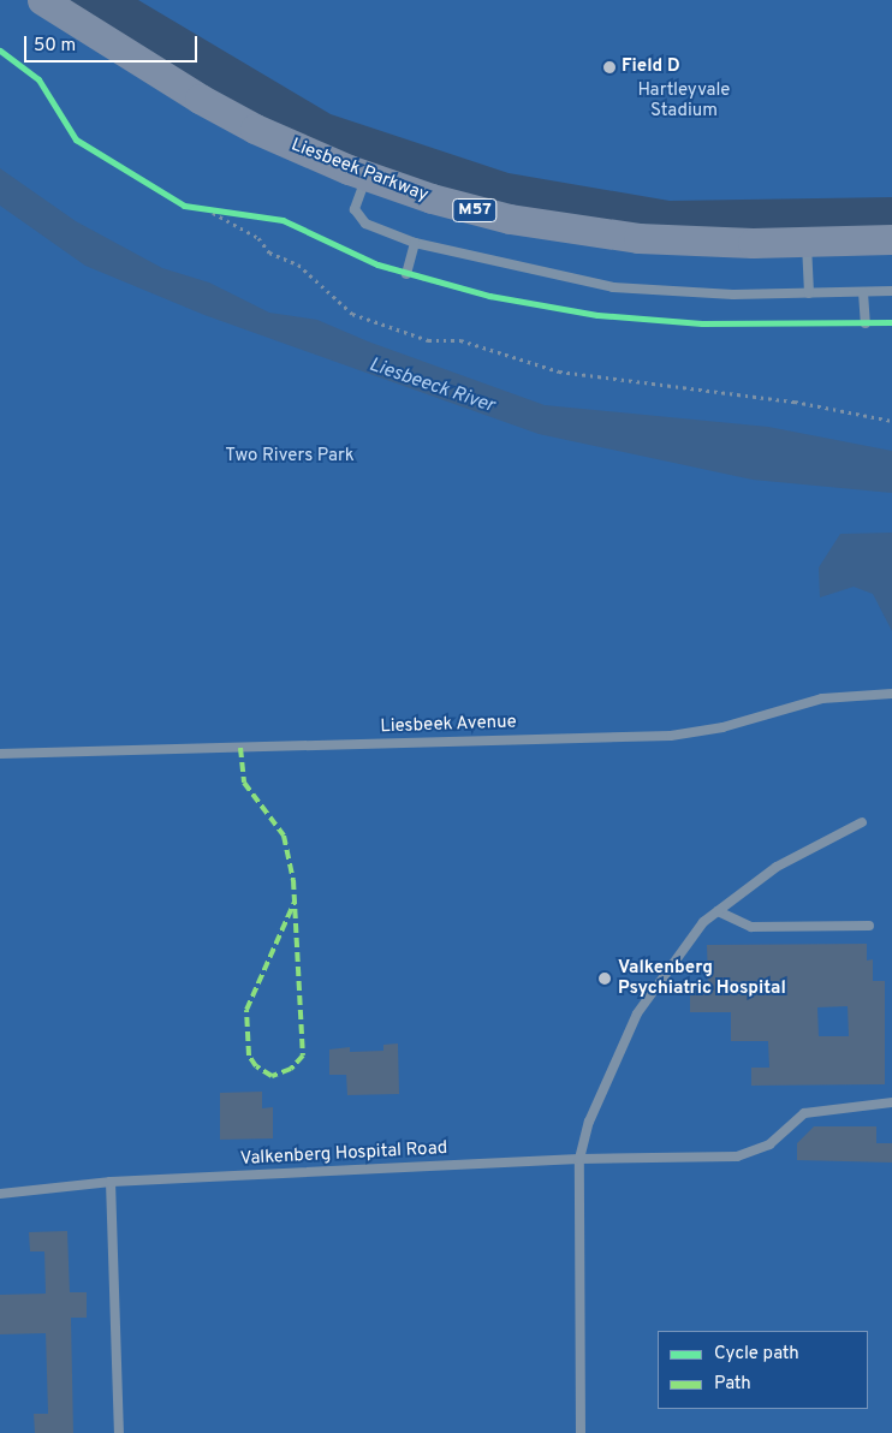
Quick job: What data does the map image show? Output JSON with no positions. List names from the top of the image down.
{
  "streets": {
    "main road": ["Liesbeek Parkway", "M57"],
    "lane": ["Liesbeek Avenue", "Valkenberg Hospital Road"]
  },
  "water": ["Liesbeeck River"],
  "parks": ["Hartleyvale Stadium", "Two Rivers Park"],
  "places": ["Field D", "Valkenberg Psychiatric Hospital"],
  "legend": ["Cycle path", "Path"],
  "scale_bar": "50 m"
}
